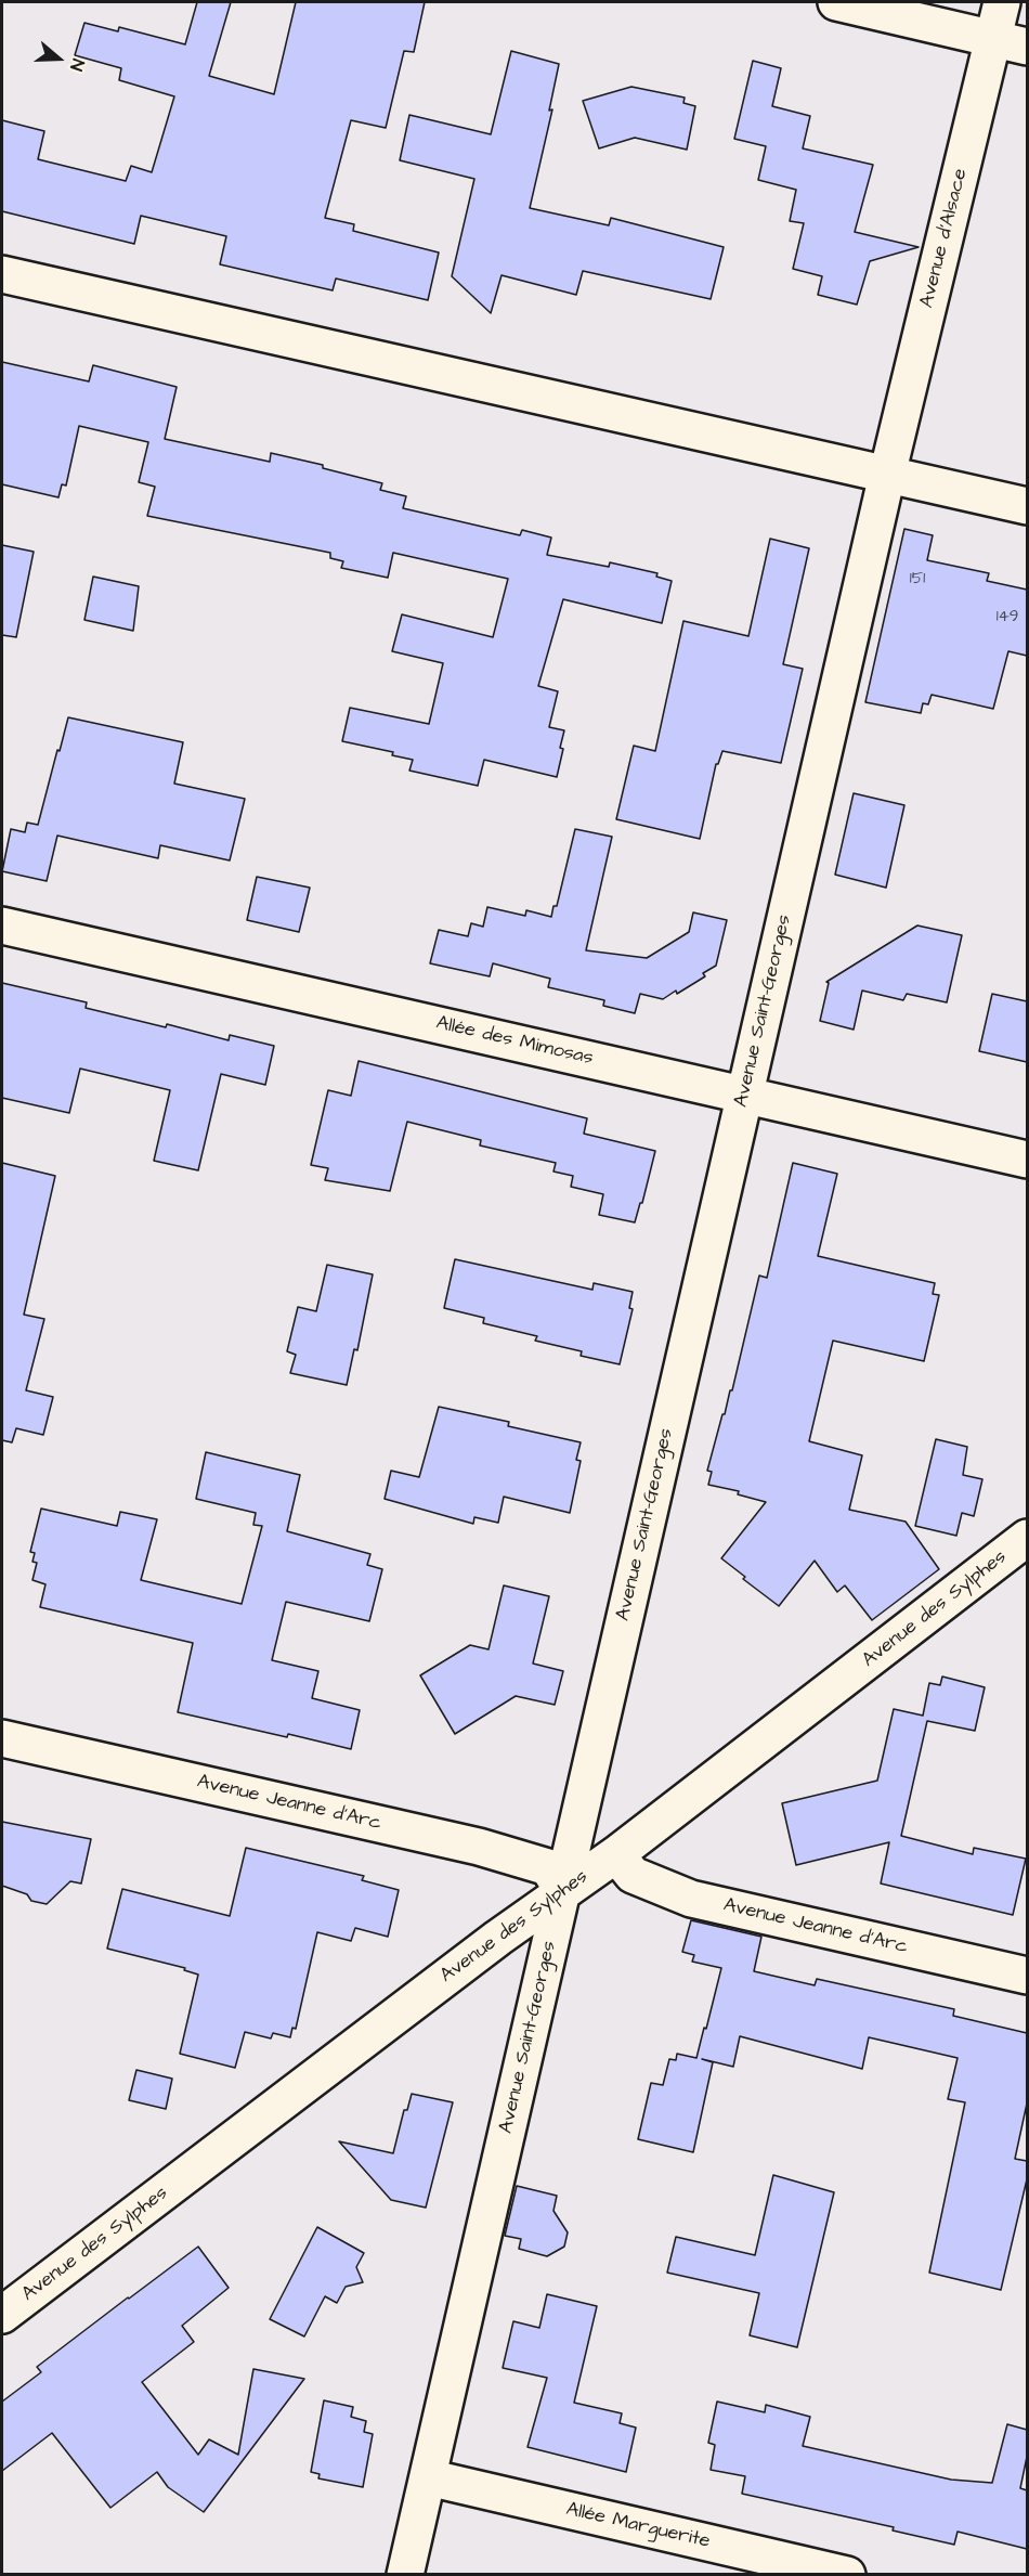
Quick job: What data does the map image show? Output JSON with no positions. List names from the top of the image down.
{
  "streets": {
    "street": [
      "Avenue d'Alsace",
      "Avenue Saint-Georges",
      "Allée des Mimosas",
      "Avenue des Sylphes",
      "Avenue Jeanne d'Arc",
      "Allée Marguerite"
    ]
  },
  "crossings": [
    ["Avenue d'Alsace", "Avenue Saint-Georges"],
    ["Avenue Saint-Georges", "Allée des Mimosas"],
    ["Avenue Saint-Georges", "Avenue des Sylphes"],
    ["Avenue Saint-Georges", "Avenue Jeanne d'Arc"],
    ["Avenue Saint-Georges", "Allée Marguerite"],
    ["Avenue des Sylphes", "Avenue Jeanne d'Arc"]
  ],
  "house_numbers": ["151", "149"],
  "north": "right"
}
